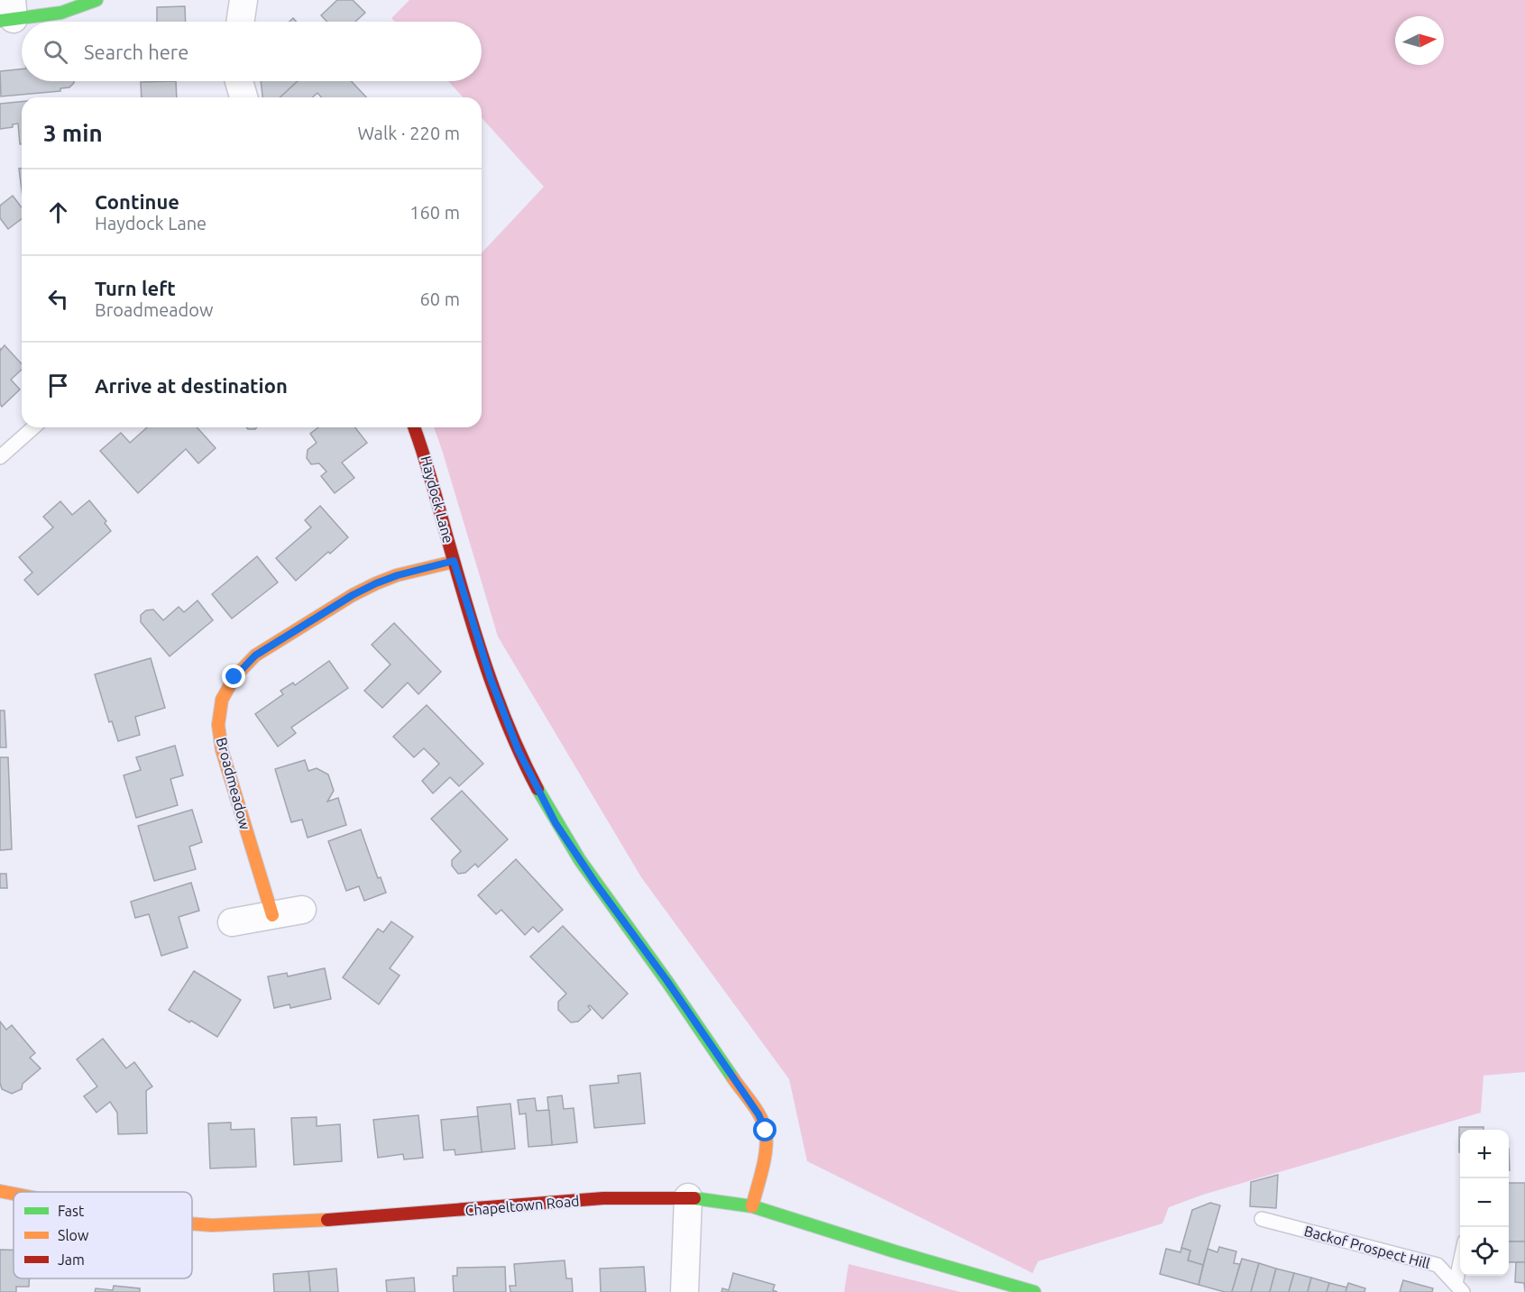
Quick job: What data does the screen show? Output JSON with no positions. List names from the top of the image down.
{
  "streets": {
    "street": ["Haydock Lane", "Broadmeadow", "Chapeltown Road"],
    "lane": ["Backof Prospect Hill"]
  },
  "crossings": [
    ["Haydock Lane", "Broadmeadow"],
    ["Haydock Lane", "Chapeltown Road"]
  ],
  "legend": ["Fast", "Slow", "Jam"],
  "north": "right",
  "page": {
    "search": "Search here",
    "heading": ["3 min", "Walk · 220 m"],
    "list": [
      ["Continue", "Haydock Lane", "160 m"],
      ["Turn left", "Broadmeadow", "60 m"],
      "Arrive at destination"
    ],
    "map_buttons": ["+", "−"]
  }
}
